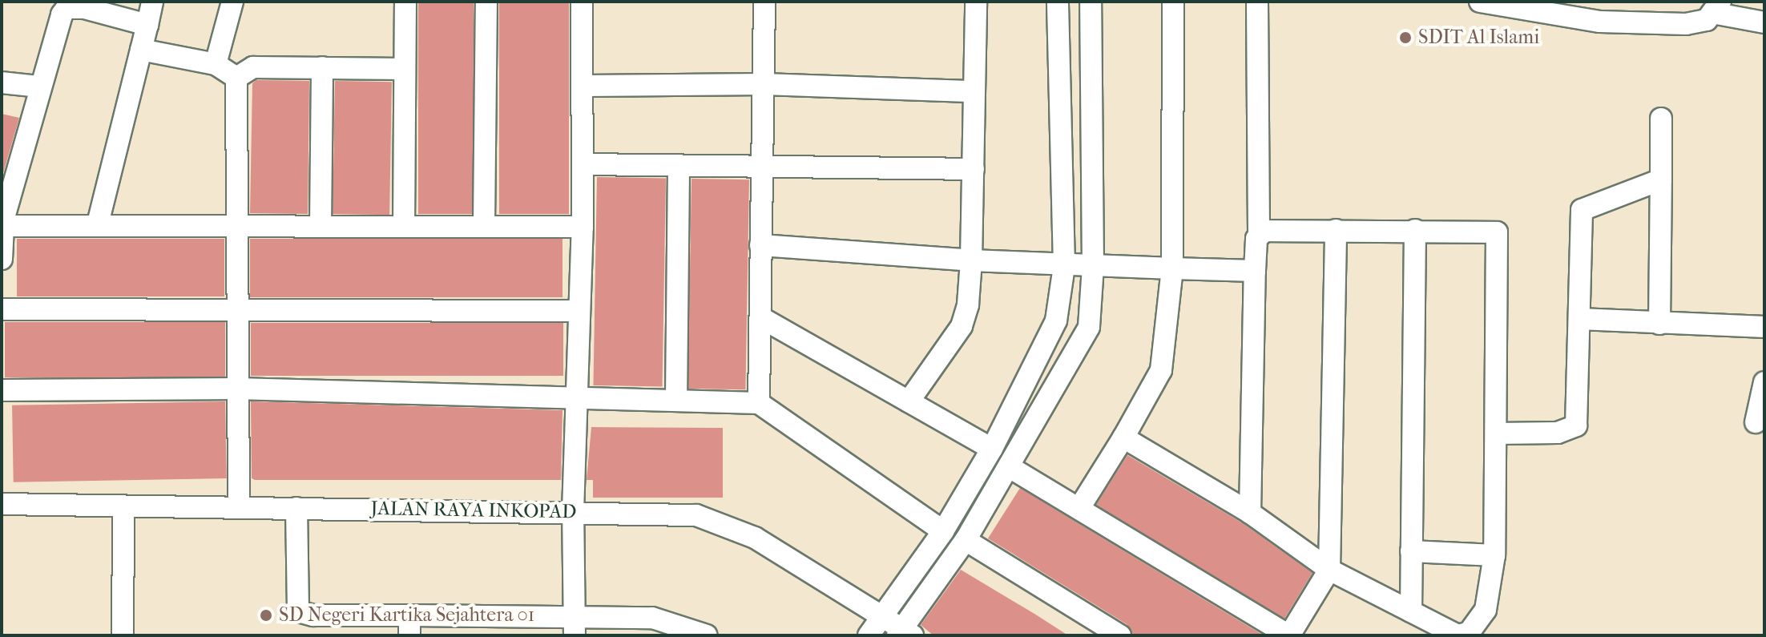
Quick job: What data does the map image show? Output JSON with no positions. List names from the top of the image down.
{
  "streets": {
    "street": ["JALAN RAYA INKOPAD"]
  },
  "places": ["SDIT Al Islami", "SD Negeri Kartika Sejahtera 01"]
}
